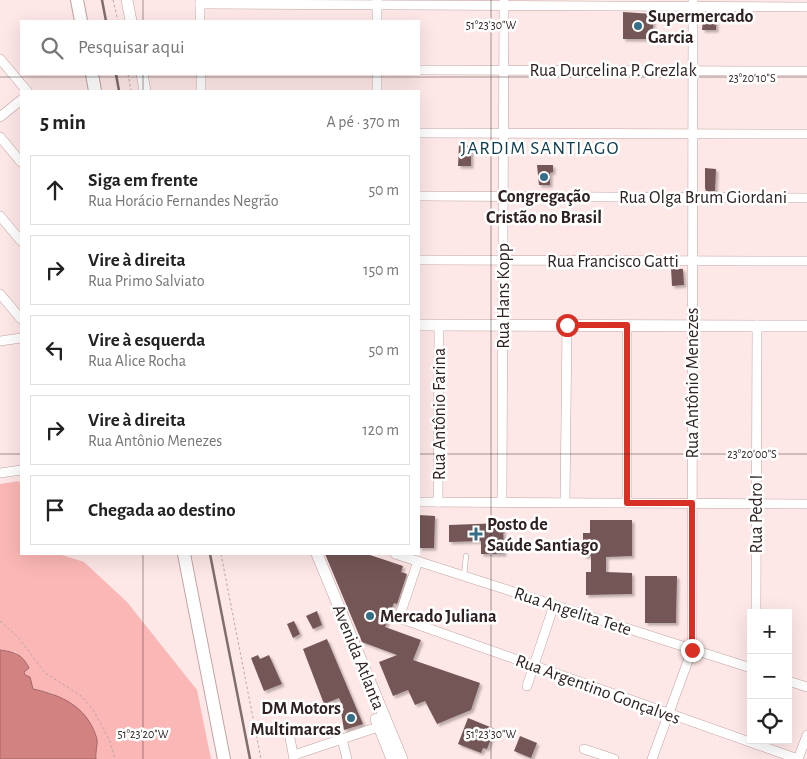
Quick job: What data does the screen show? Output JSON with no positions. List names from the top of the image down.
{
  "streets": {
    "street": [
      "Rua Durcelina P. Grezlak",
      "Rua Olga Brum Giordani",
      "Rua Francisco Gatti",
      "Rua Hans Kopp",
      "Rua Antônio Menezes",
      "Rua Antônio Farina",
      "Rua Pedro I",
      "Rua Angelita Tete",
      "Avenida Atlanta",
      "Rua Argentino Gonçalves"
    ]
  },
  "crossings": [
    ["Rua Durcelina P. Grezlak", "Rua Hans Kopp"],
    ["Rua Durcelina P. Grezlak", "Rua Antônio Menezes"],
    ["Rua Olga Brum Giordani", "Rua Hans Kopp"],
    ["Rua Olga Brum Giordani", "Rua Antônio Menezes"],
    ["Rua Francisco Gatti", "Rua Hans Kopp"],
    ["Rua Francisco Gatti", "Rua Antônio Menezes"],
    ["Rua Antônio Menezes", "Rua Angelita Tete"],
    ["Rua Antônio Menezes", "Rua Argentino Gonçalves"],
    ["Rua Angelita Tete", "Rua Argentino Gonçalves"]
  ],
  "districts": ["JARDIM SANTIAGO"],
  "places": {
    "other": [
      "Supermercado Garcia",
      "Congregação Cristão no Brasil",
      "Mercado Juliana",
      "DM Motors Multimarcas"
    ],
    "health": ["Posto de Saúde Santiago"]
  },
  "page": {
    "search": "Pesquisar aqui",
    "heading": ["5 min", "A pé · 370 m"],
    "list": [
      ["Siga em frente", "Rua Horácio Fernandes Negrão", "50 m"],
      ["Vire à direita", "Rua Primo Salviato", "150 m"],
      ["Vire à esquerda", "Rua Alice Rocha", "50 m"],
      ["Vire à direita", "Rua Antônio Menezes", "120 m"],
      "Chegada ao destino"
    ],
    "map_buttons": ["+", "−"]
  },
  "coordinates": [
    "51°23'30\"W",
    "23°20'10\"S",
    "23°20'00\"S",
    "51°23'20\"W"
  ]
}
